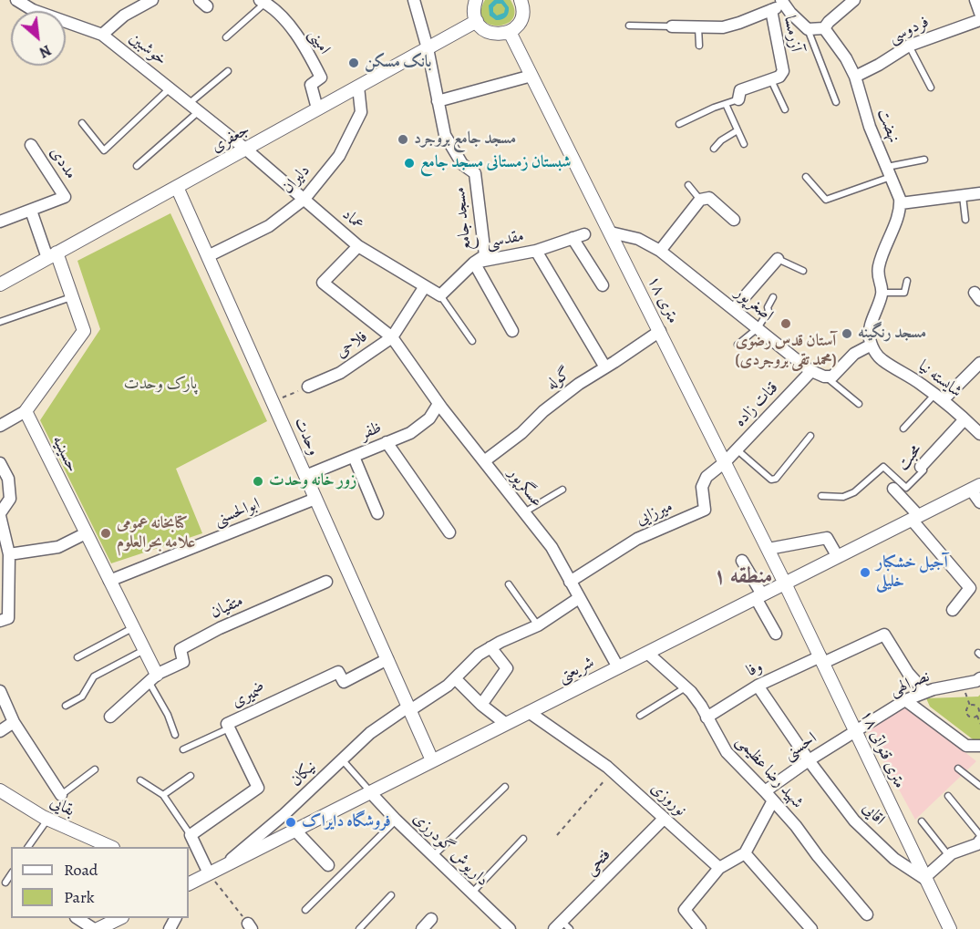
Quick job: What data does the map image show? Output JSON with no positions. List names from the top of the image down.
{
  "streets": {
    "street": [
      "فردوسی",
      "آزرمسا",
      "امینی",
      "خوشبین",
      "نهضت",
      "جعفری",
      "مددی",
      "دلیران",
      "مسجد جامع",
      "عماد",
      "مقدسی",
      "۱۸ متری",
      "اصغرپور",
      "فلاحی",
      "گوله",
      "شایسته نیا",
      "قنات زاده",
      "ظفر",
      "وحدت",
      "حسینیه",
      "محبت",
      "عسگرپور",
      "ابوالحسنی",
      "میرزایی",
      "متقیان",
      "وفا",
      "شریعتی",
      "نصرالهی",
      "ضمیری",
      "احسنی",
      "۱۸ متری قنواتی",
      "شهید رضا عظیمی",
      "نیکان",
      "نوروزی",
      "بقایی",
      "اقایی",
      "داریوش گودرزی",
      "فتحی"
    ]
  },
  "crossings": [
    ["فردوسی", "نهضت"],
    ["امینی", "جعفری"],
    ["خوشبین", "جعفری"],
    ["خوشبین", "عماد"],
    ["جعفری", "دلیران"],
    ["جعفری", "مسجد جامع"],
    ["جعفری", "عماد"],
    ["جعفری", "وحدت"],
    ["دلیران", "عماد"],
    ["دلیران", "وحدت"],
    ["مسجد جامع", "مقدسی"],
    ["عماد", "فلاحی"],
    ["عماد", "عسگرپور"],
    ["۱۸ متری", "اصغرپور"],
    ["۱۸ متری", "گوله"],
    ["۱۸ متری", "قنات زاده"],
    ["۱۸ متری", "میرزایی"],
    ["۱۸ متری", "شریعتی"],
    ["۱۸ متری", "۱۸ متری قنواتی"],
    ["اصغرپور", "قنات زاده"],
    ["فلاحی", "عسگرپور"],
    ["گوله", "عسگرپور"],
    ["شایسته نیا", "محبت"],
    ["قنات زاده", "میرزایی"],
    ["ظفر", "وحدت"],
    ["ظفر", "عسگرپور"],
    ["وحدت", "ابوالحسنی"],
    ["وحدت", "شریعتی"],
    ["وحدت", "ضمیری"],
    ["وحدت", "نیکان"],
    ["حسینیه", "ابوالحسنی"],
    ["حسینیه", "متقیان"],
    ["محبت", "شریعتی"],
    ["عسگرپور", "میرزایی"],
    ["عسگرپور", "شریعتی"],
    ["عسگرپور", "نیکان"],
    ["وفا", "نصرالهی"],
    ["وفا", "۱۸ متری قنواتی"],
    ["وفا", "شهید رضا عظیمی"],
    ["وفا", "اقایی"],
    ["شریعتی", "۱۸ متری قنواتی"],
    ["شریعتی", "شهید رضا عظیمی"],
    ["شریعتی", "نیکان"],
    ["شریعتی", "نوروزی"],
    ["شریعتی", "داریوش گودرزی"],
    ["نصرالهی", "احسنی"],
    ["نصرالهی", "۱۸ متری قنواتی"],
    ["احسنی", "۱۸ متری قنواتی"],
    ["احسنی", "شهید رضا عظیمی"],
    ["احسنی", "اقایی"],
    ["۱۸ متری قنواتی", "اقایی"],
    ["نوروزی", "فتحی"]
  ],
  "districts": ["منطقه ۱"],
  "parks": ["پارک وحدت"],
  "places": [
    "بانک مسکن",
    "مسجد جامع بروجرد",
    "شبستان زمستانی مسجد جامع",
    "آستان قدس رضوی (محمد تقی بروجردی)",
    "مسجد رنگینه",
    "زور خانه وحدت",
    "کتابخانه عمومی علامه بحرالعلوم",
    "آجیل خشکبار خلیلی",
    "فروشگاه دایراک"
  ],
  "legend": ["Road", "Park"],
  "north": "bottom right"
}
